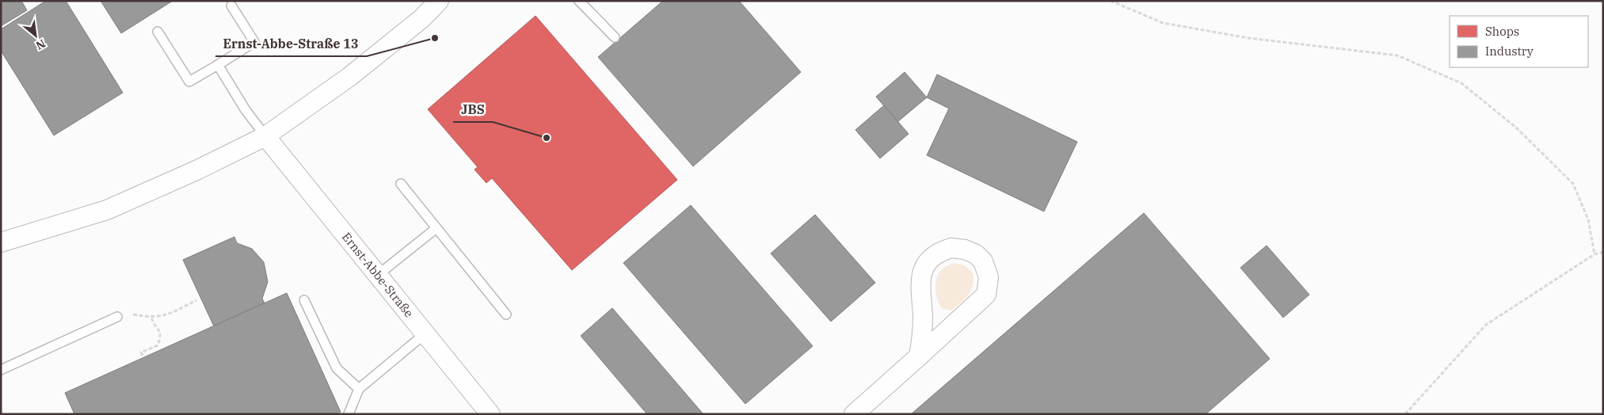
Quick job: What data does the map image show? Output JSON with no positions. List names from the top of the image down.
{
  "streets": {
    "street": ["Ernst-Abbe-Straße"]
  },
  "places": ["Ernst-Abbe-Straße 13", "JBS"],
  "legend": ["Shops", "Industry"],
  "north": "bottom right"
}
